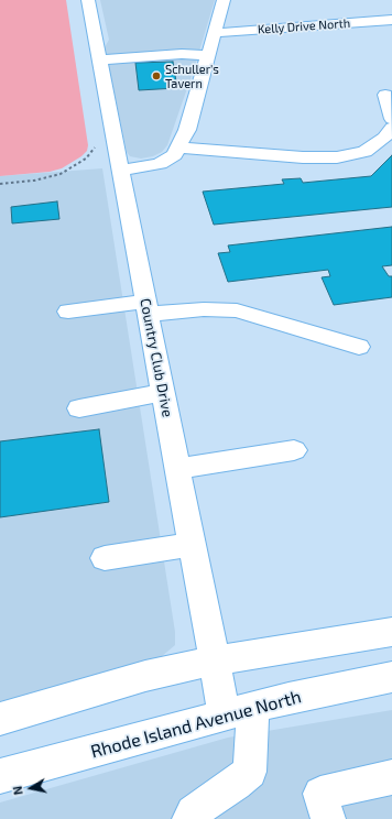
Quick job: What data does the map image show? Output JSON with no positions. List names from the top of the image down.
{
  "streets": {
    "street": ["Kelly Drive North", "Country Club Drive", "Rhode Island Avenue North"]
  },
  "crossings": [
    ["Country Club Drive", "Rhode Island Avenue North"]
  ],
  "places": ["Schuller's Tavern"],
  "north": "left"
}
